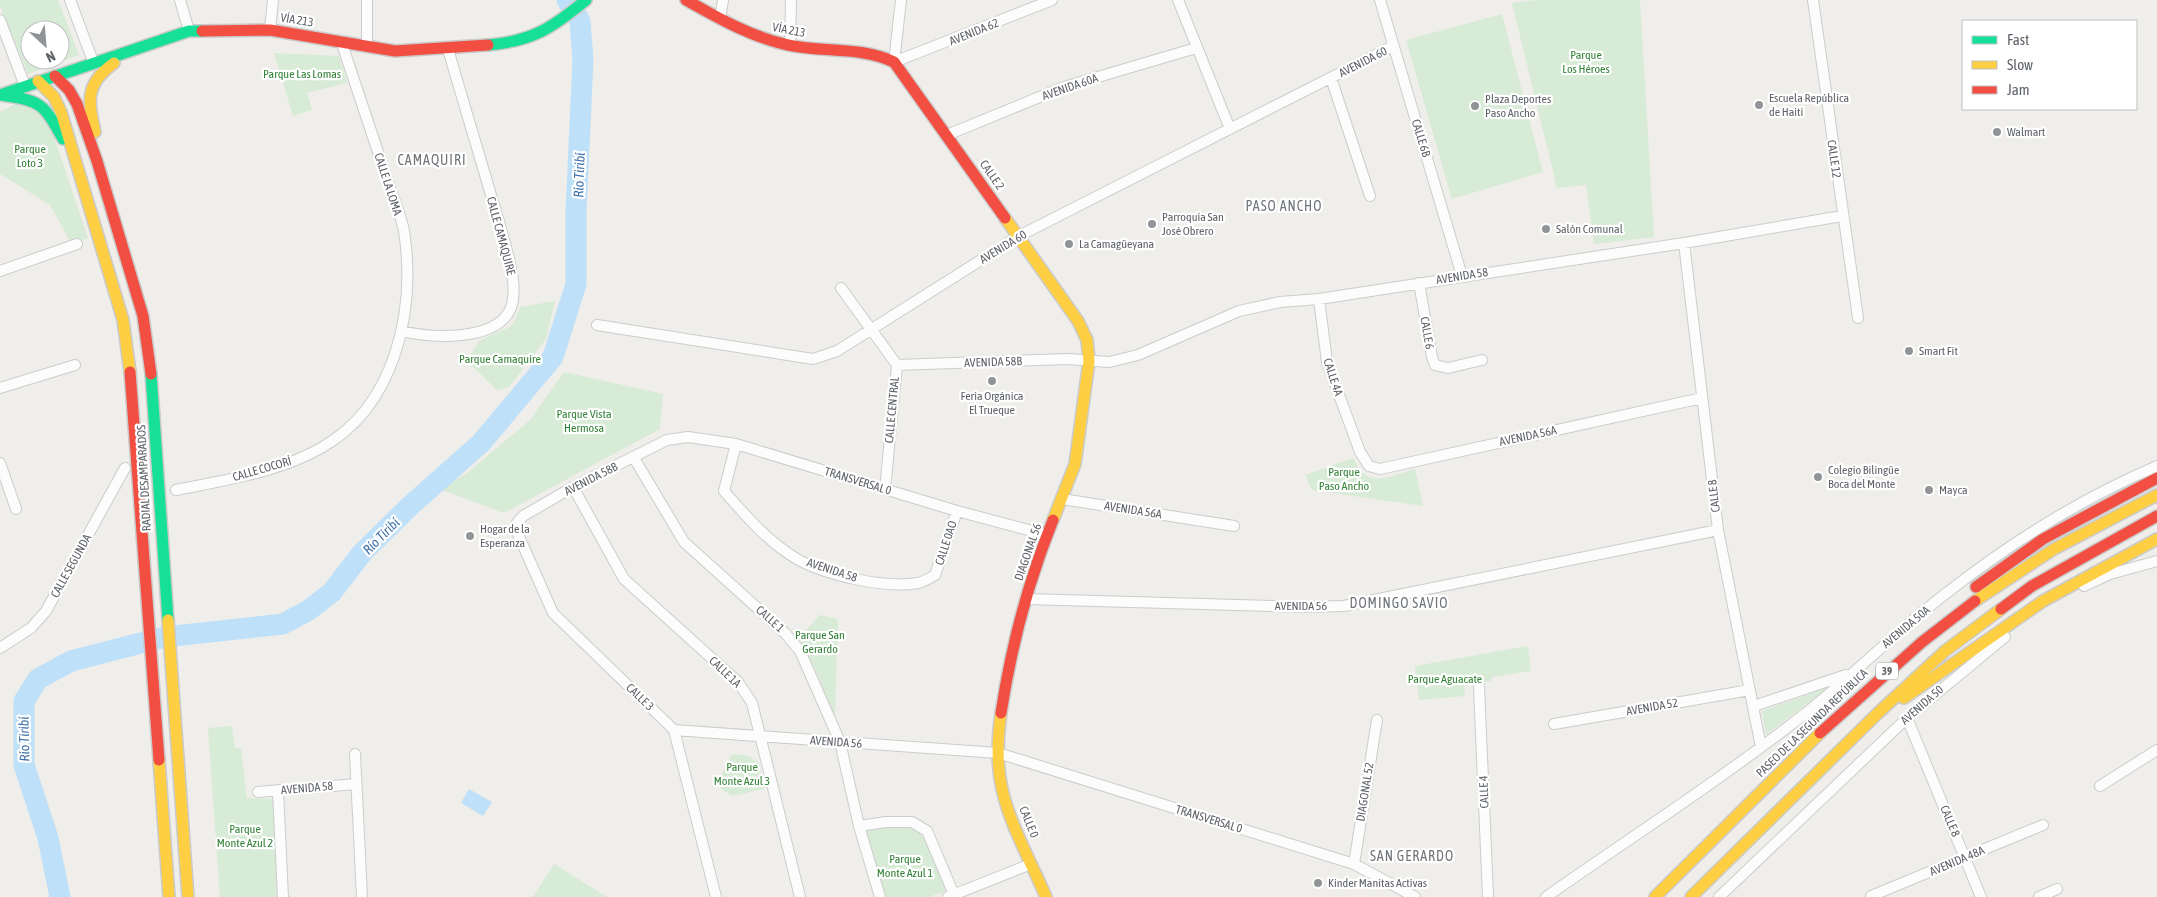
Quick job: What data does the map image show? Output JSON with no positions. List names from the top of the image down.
{
  "streets": {
    "main road": [
      "VÍA 213",
      "CALLE 2",
      "RADIAL DESAMPARADOS",
      "DIAGONAL 56",
      "39",
      "PASEO DE LA SEGUNDA REPÚBLICA",
      "CALLE 0"
    ],
    "street": [
      "AVENIDA 62",
      "AVENIDA 60",
      "AVENIDA 60A",
      "CALLE 6B",
      "CALLE 12",
      "CALLE LA LOMA",
      "CALLE CAMAQUIRE",
      "AVENIDA 58",
      "CALLE 6",
      "AVENIDA 58B",
      "CALLE 4A",
      "CALLE CENTRAL",
      "AVENIDA 56A",
      "CALLE COCORÍ",
      "TRANSVERSAL 0",
      "CALLE 8",
      "CALLE 0AO",
      "CALLE SEGUNDA",
      "AVENIDA 56",
      "CALLE 1",
      "AVENIDA 50A",
      "CALLE 1A",
      "CALLE 3",
      "AVENIDA 50",
      "AVENIDA 52",
      "DIAGONAL 52",
      "CALLE 4",
      "AVENIDA 48A"
    ]
  },
  "crossings": [
    ["VÍA 213", "AVENIDA 62"],
    ["VÍA 213", "CALLE 2"],
    ["VÍA 213", "CALLE LA LOMA"],
    ["VÍA 213", "CALLE CAMAQUIRE"],
    ["VÍA 213", "RADIAL DESAMPARADOS"],
    ["AVENIDA 62", "CALLE 2"],
    ["AVENIDA 60", "CALLE 6B"],
    ["AVENIDA 60", "CALLE 2"],
    ["AVENIDA 60", "CALLE CENTRAL"],
    ["AVENIDA 60A", "CALLE 2"],
    ["CALLE 6B", "AVENIDA 58"],
    ["CALLE 12", "AVENIDA 58"],
    ["CALLE 2", "AVENIDA 58"],
    ["CALLE 2", "AVENIDA 58B"],
    ["CALLE 2", "DIAGONAL 56"],
    ["CALLE LA LOMA", "CALLE CAMAQUIRE"],
    ["CALLE LA LOMA", "CALLE COCORÍ"],
    ["CALLE CAMAQUIRE", "CALLE COCORÍ"],
    ["AVENIDA 58", "CALLE 6"],
    ["AVENIDA 58", "AVENIDA 58B"],
    ["AVENIDA 58", "CALLE 4A"],
    ["AVENIDA 58", "TRANSVERSAL 0"],
    ["AVENIDA 58", "CALLE 8"],
    ["AVENIDA 58", "CALLE 0AO"],
    ["AVENIDA 58", "DIAGONAL 56"],
    ["AVENIDA 58B", "CALLE CENTRAL"],
    ["AVENIDA 58B", "TRANSVERSAL 0"],
    ["AVENIDA 58B", "DIAGONAL 56"],
    ["AVENIDA 58B", "CALLE 1"],
    ["AVENIDA 58B", "CALLE 1A"],
    ["AVENIDA 58B", "CALLE 3"],
    ["CALLE 4A", "AVENIDA 56A"],
    ["CALLE CENTRAL", "TRANSVERSAL 0"],
    ["AVENIDA 56A", "CALLE 8"],
    ["AVENIDA 56A", "DIAGONAL 56"],
    ["TRANSVERSAL 0", "CALLE 0AO"],
    ["TRANSVERSAL 0", "DIAGONAL 56"],
    ["TRANSVERSAL 0", "AVENIDA 56"],
    ["TRANSVERSAL 0", "DIAGONAL 52"],
    ["TRANSVERSAL 0", "CALLE 0"],
    ["CALLE 8", "AVENIDA 56"],
    ["CALLE 8", "AVENIDA 50A"],
    ["CALLE 8", "AVENIDA 50"],
    ["CALLE 8", "AVENIDA 52"],
    ["CALLE 8", "AVENIDA 48A"],
    ["DIAGONAL 56", "AVENIDA 56"],
    ["DIAGONAL 56", "CALLE 0"],
    ["AVENIDA 56", "CALLE 1"],
    ["AVENIDA 56", "CALLE 1A"],
    ["AVENIDA 56", "CALLE 3"],
    ["AVENIDA 56", "CALLE 0"]
  ],
  "districts": [
    "CAMAQUIRI",
    "PASO ANCHO",
    "DOMINGO SAVIO",
    "SAN GERARDO"
  ],
  "water": ["Río Tiribí"],
  "parks": [
    "Parque Los Héroes",
    "Parque Las Lomas",
    "Parque Loto 3",
    "Parque Camaquire",
    "Parque Vista Hermosa",
    "Parque Paso Ancho",
    "Parque San Gerardo",
    "Parque Aguacate",
    "Parque Monte Azul 3",
    "Parque Monte Azul 2",
    "Parque Monte Azul 1"
  ],
  "places": [
    "Escuela República de Haití",
    "Plaza Deportes Paso Ancho",
    "Walmart",
    "Parroquia San José Obrero",
    "Salón Comunal",
    "La Camagüeyana",
    "Smart Fit",
    "Feria Orgánica El Trueque",
    "Colegio Bilingüe Boca del Monte",
    "Mayca",
    "Hogar de la Esperanza",
    "Kinder Manitas Activas"
  ],
  "legend": ["Fast", "Slow", "Jam"],
  "north": "bottom right"
}
